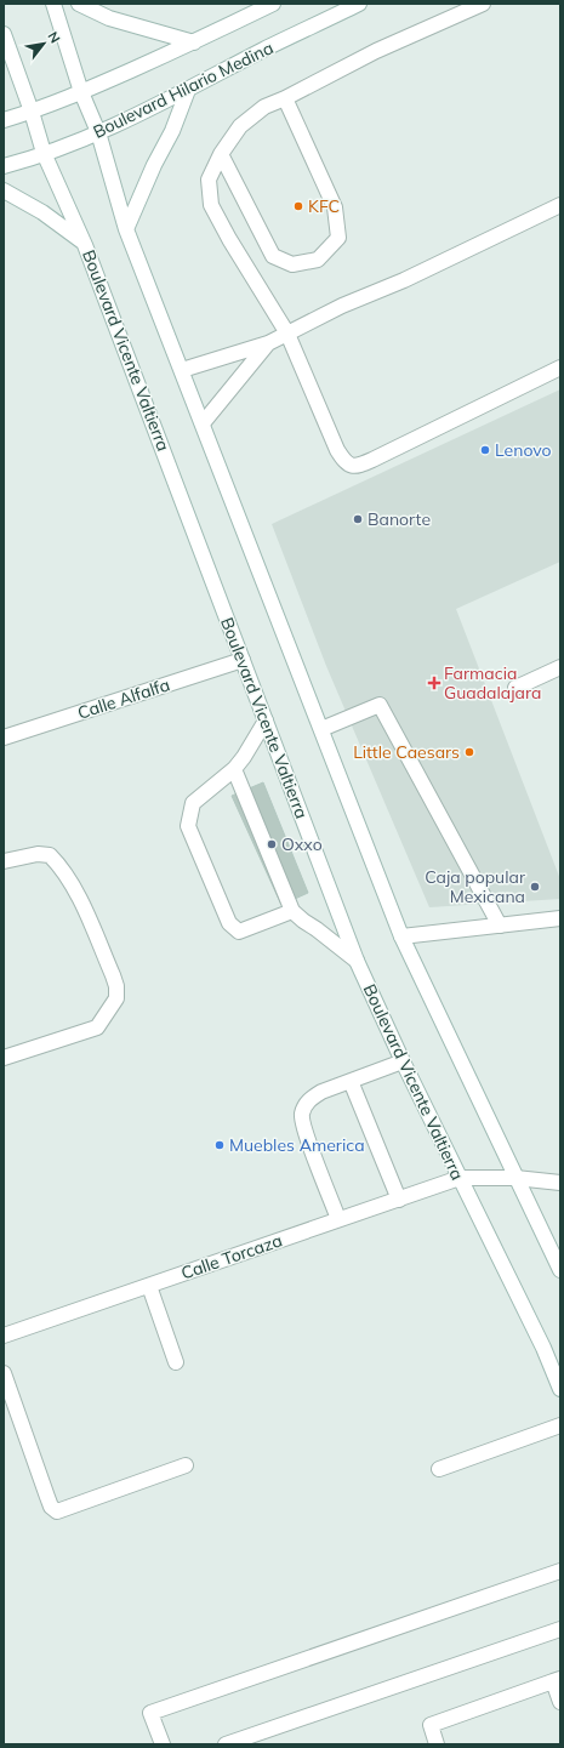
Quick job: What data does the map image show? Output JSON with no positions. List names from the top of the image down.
{
  "streets": {
    "main road": [
      "Boulevard Hilario Medina",
      "Boulevard Vicente Valtierra",
      "Calle Alfalfa",
      "Calle Torcaza"
    ]
  },
  "crossings": [
    ["Boulevard Hilario Medina", "Boulevard Vicente Valtierra"],
    ["Boulevard Vicente Valtierra", "Calle Alfalfa"],
    ["Boulevard Vicente Valtierra", "Calle Torcaza"]
  ],
  "places": {
    "other": [
      "KFC",
      "Lenovo",
      "Banorte",
      "Little Caesars",
      "Oxxo",
      "Caja popular Mexicana",
      "Muebles America"
    ],
    "health": ["Farmacia Guadalajara"]
  },
  "north": "top right"
}
